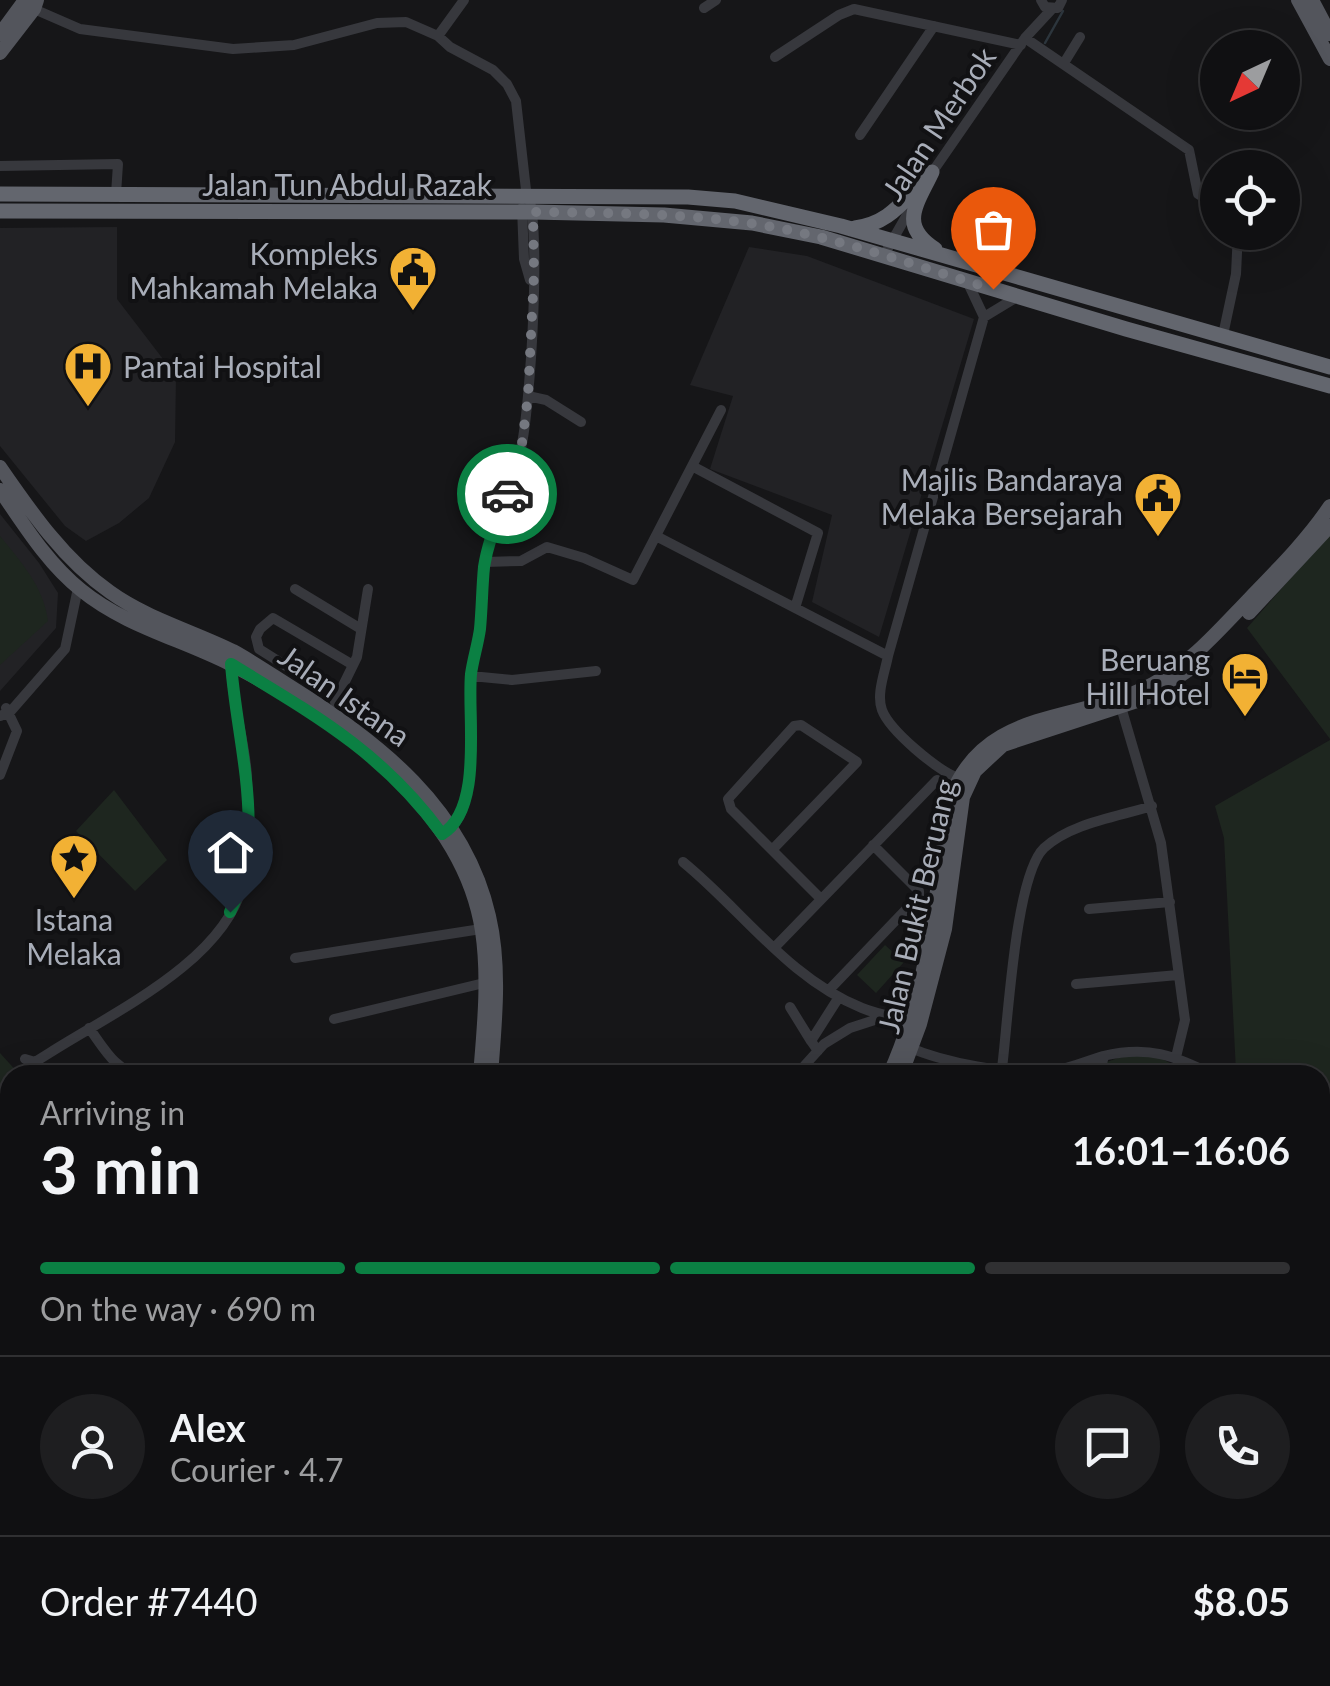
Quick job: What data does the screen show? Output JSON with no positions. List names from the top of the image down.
{
  "streets": {
    "highway": ["Jalan Tun Abdul Razak"],
    "main road": ["Jalan Istana", "Jalan Bukit Beruang"],
    "street": ["Jalan Merbok"]
  },
  "crossings": [
    ["Jalan Merbok", "Jalan Tun Abdul Razak"]
  ],
  "places": {
    "public building": ["Kompleks Mahkamah Melaka", "Majlis Bandaraya Melaka Bersejarah"],
    "hospital": ["Pantai Hospital"],
    "hotel": ["Beruang Hill Hotel"],
    "place": ["Istana Melaka"]
  },
  "north": "bottom left",
  "page": {
    "heading": ["3 min", "Arriving in", "16:01–16:06"],
    "panel": [
      "Alex",
      "Courier · 4.7",
      "Order #7440",
      "$8.05"
    ],
    "bar": "On the way · 690 m"
  }
}
